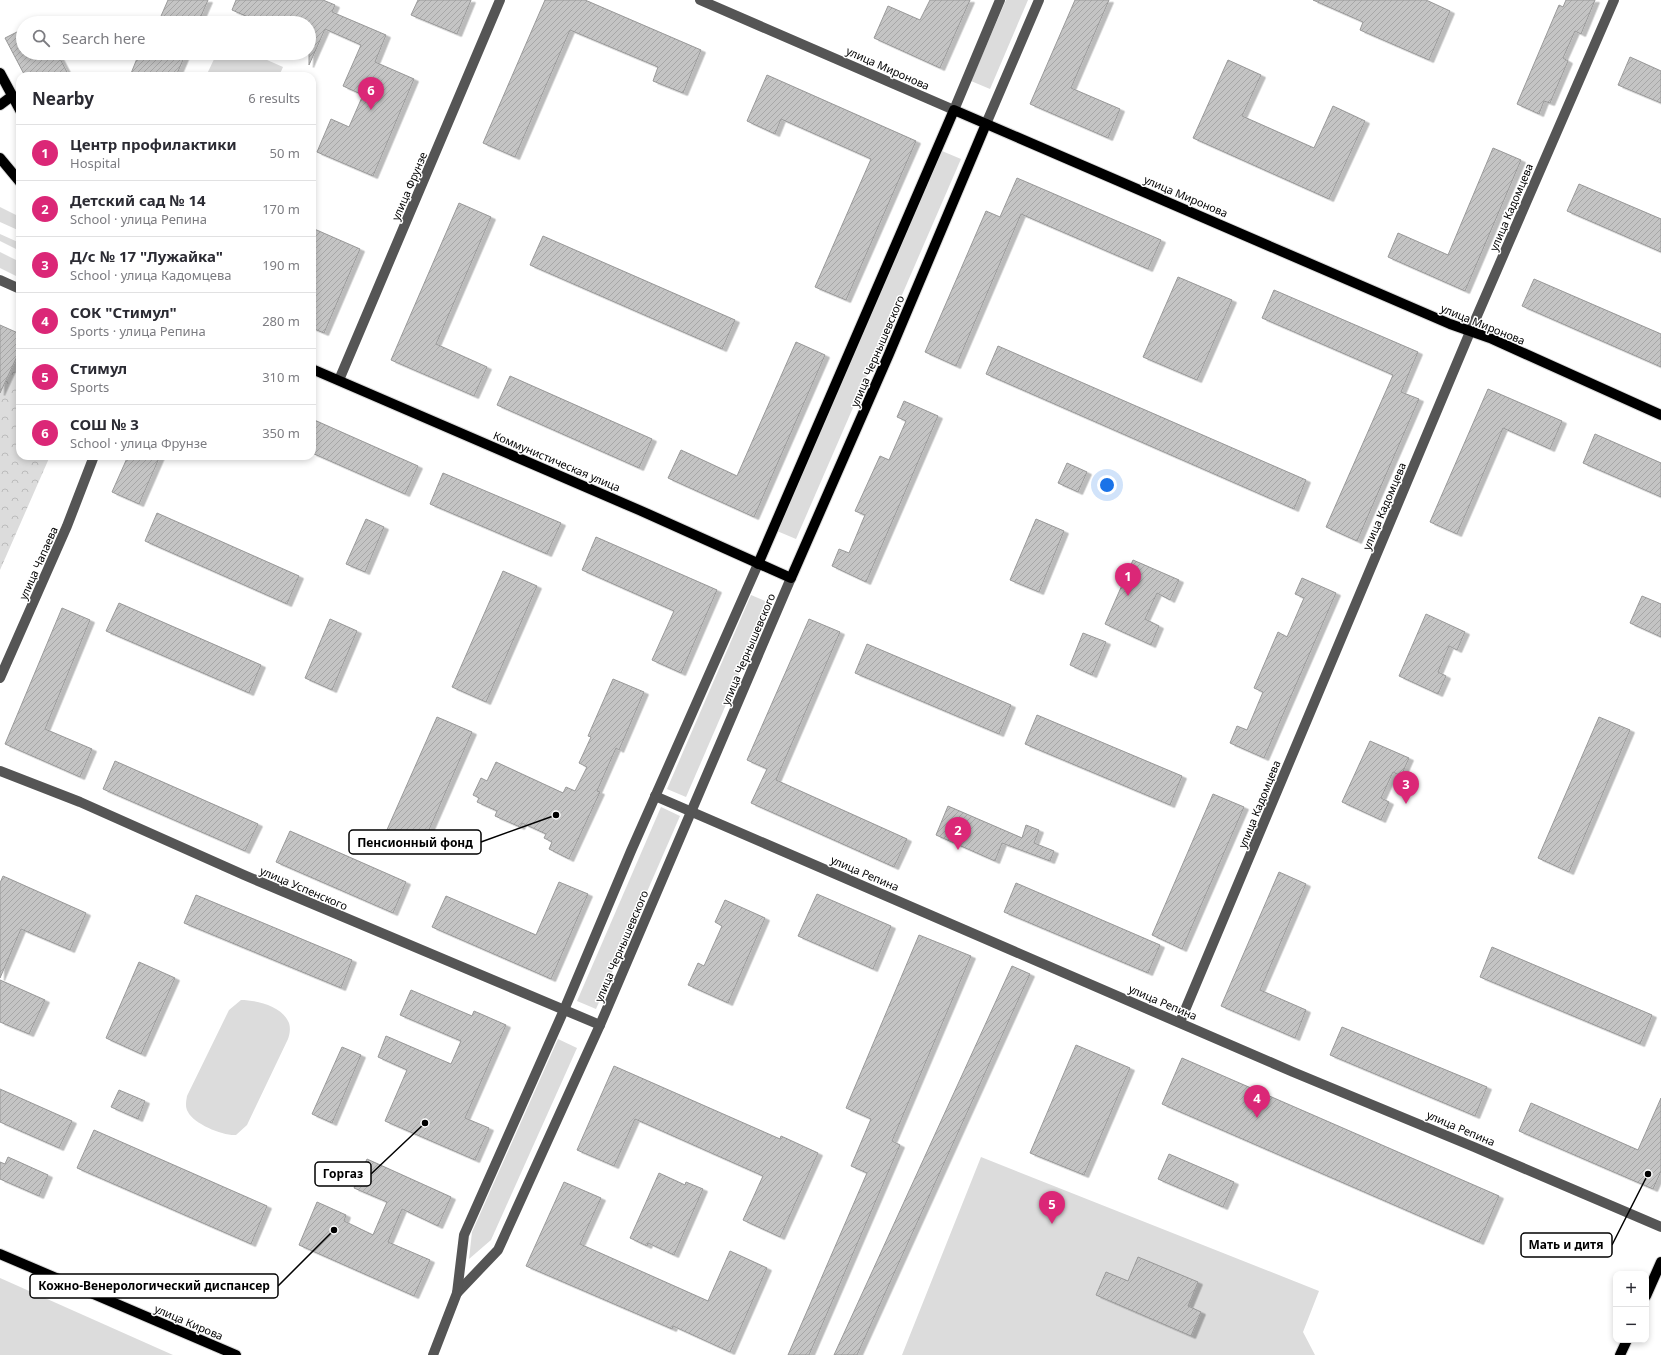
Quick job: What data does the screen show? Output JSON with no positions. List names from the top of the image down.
{
  "streets": {
    "main road": [
      "улица Миронова",
      "улица Чернышевского",
      "Коммунистическая улица",
      "улица Кирова"
    ],
    "street": [
      "улица Фрунзе",
      "улица Кадомцева",
      "улица Чапаева",
      "улица Репина",
      "улица Успенского"
    ]
  },
  "crossings": [
    ["улица Миронова", "улица Кадомцева"],
    ["улица Миронова", "улица Чернышевского"],
    ["улица Фрунзе", "Коммунистическая улица"],
    ["улица Кадомцева", "улица Репина"],
    ["улица Чернышевского", "Коммунистическая улица"],
    ["улица Чернышевского", "улица Репина"],
    ["улица Чернышевского", "улица Успенского"]
  ],
  "places": [
    "Пенсионный фонд",
    "Горгаз",
    "Мать и дитя",
    "Кожно-Венерологический диспансер"
  ],
  "page": {
    "search": "Search here",
    "heading": ["Nearby", "6 results"],
    "pins": [
      "6",
      "1",
      "3",
      "2",
      "4",
      "5"
    ],
    "list": [
      {
        "mark": "1",
        "name": "Центр профилактики",
        "note": "Hospital",
        "value": "50 m"
      },
      {
        "mark": "2",
        "name": "Детский сад № 14",
        "note": "School · улица Репина",
        "value": "170 m"
      },
      {
        "mark": "3",
        "name": "Д/с № 17 \"Лужайка\"",
        "note": "School · улица Кадомцева",
        "value": "190 m"
      },
      {
        "mark": "4",
        "name": "СОК \"Стимул\"",
        "note": "Sports · улица Репина",
        "value": "280 m"
      },
      {
        "mark": "5",
        "name": "Стимул",
        "note": "Sports",
        "value": "310 m"
      },
      {
        "mark": "6",
        "name": "СОШ № 3",
        "note": "School · улица Фрунзе",
        "value": "350 m"
      }
    ],
    "map_buttons": ["+", "−"]
  }
}
